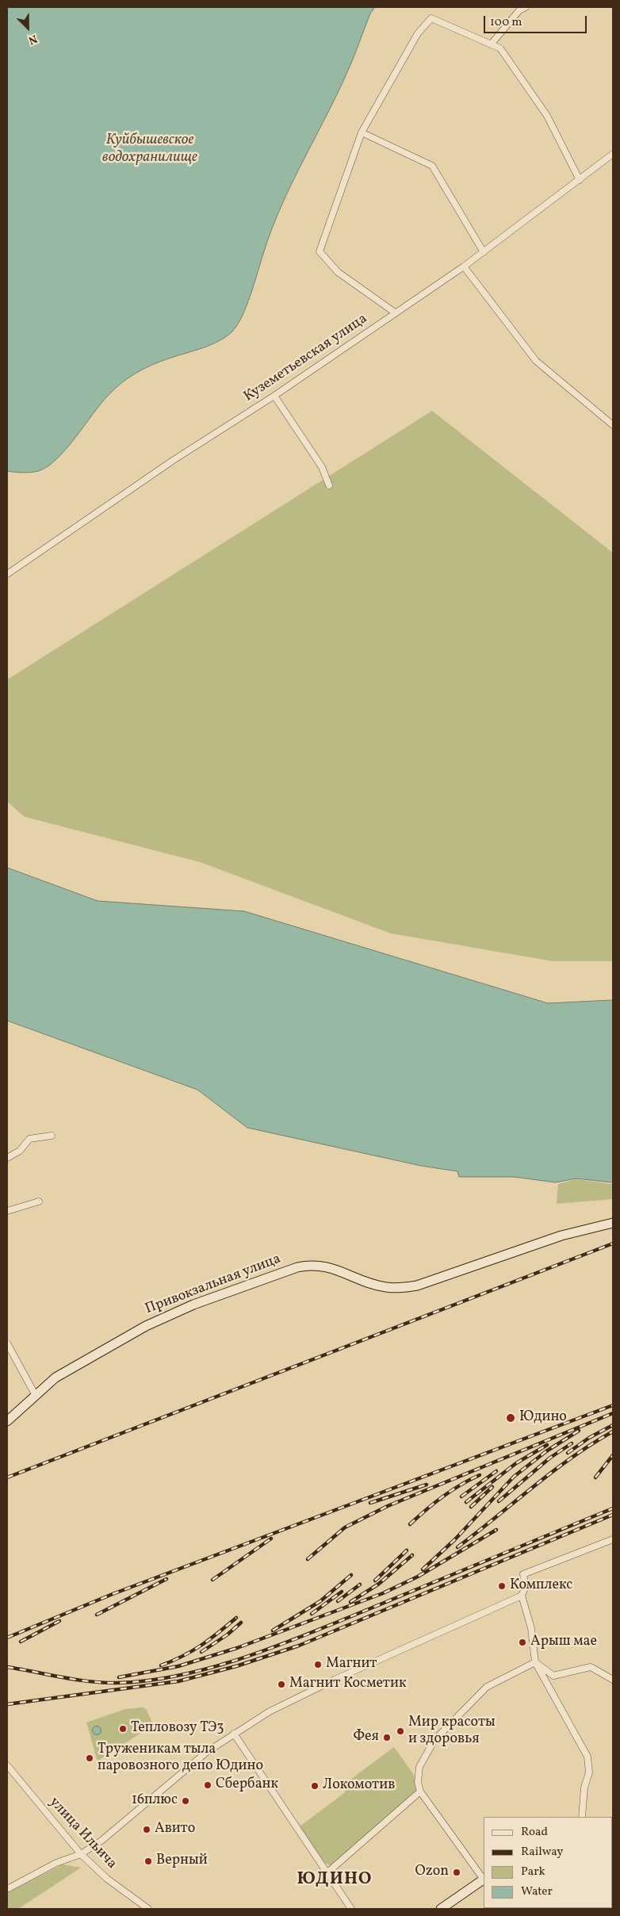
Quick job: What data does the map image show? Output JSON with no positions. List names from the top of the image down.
{
  "streets": {
    "main road": ["Привокзальная улица"],
    "street": ["Куземетьевская улица", "улица Ильича"]
  },
  "districts": ["ЮДИНО"],
  "water": ["Куйбышевское водохранилище"],
  "places": [
    "Юдино",
    "Комплекс",
    "Арыш мае",
    "Магнит",
    "Магнит Косметик",
    "Тепловозу ТЭ3",
    "Мир красоты и здоровья",
    "Фея",
    "Труженикам тыла паровозного депо Юдино",
    "Сбербанк",
    "Локомотив",
    "16плюс",
    "Авито",
    "Верный",
    "Ozon"
  ],
  "legend": [
    "Road",
    "Railway",
    "Park",
    "Water"
  ],
  "scale_bar": "100 m",
  "north": "bottom right"
}
